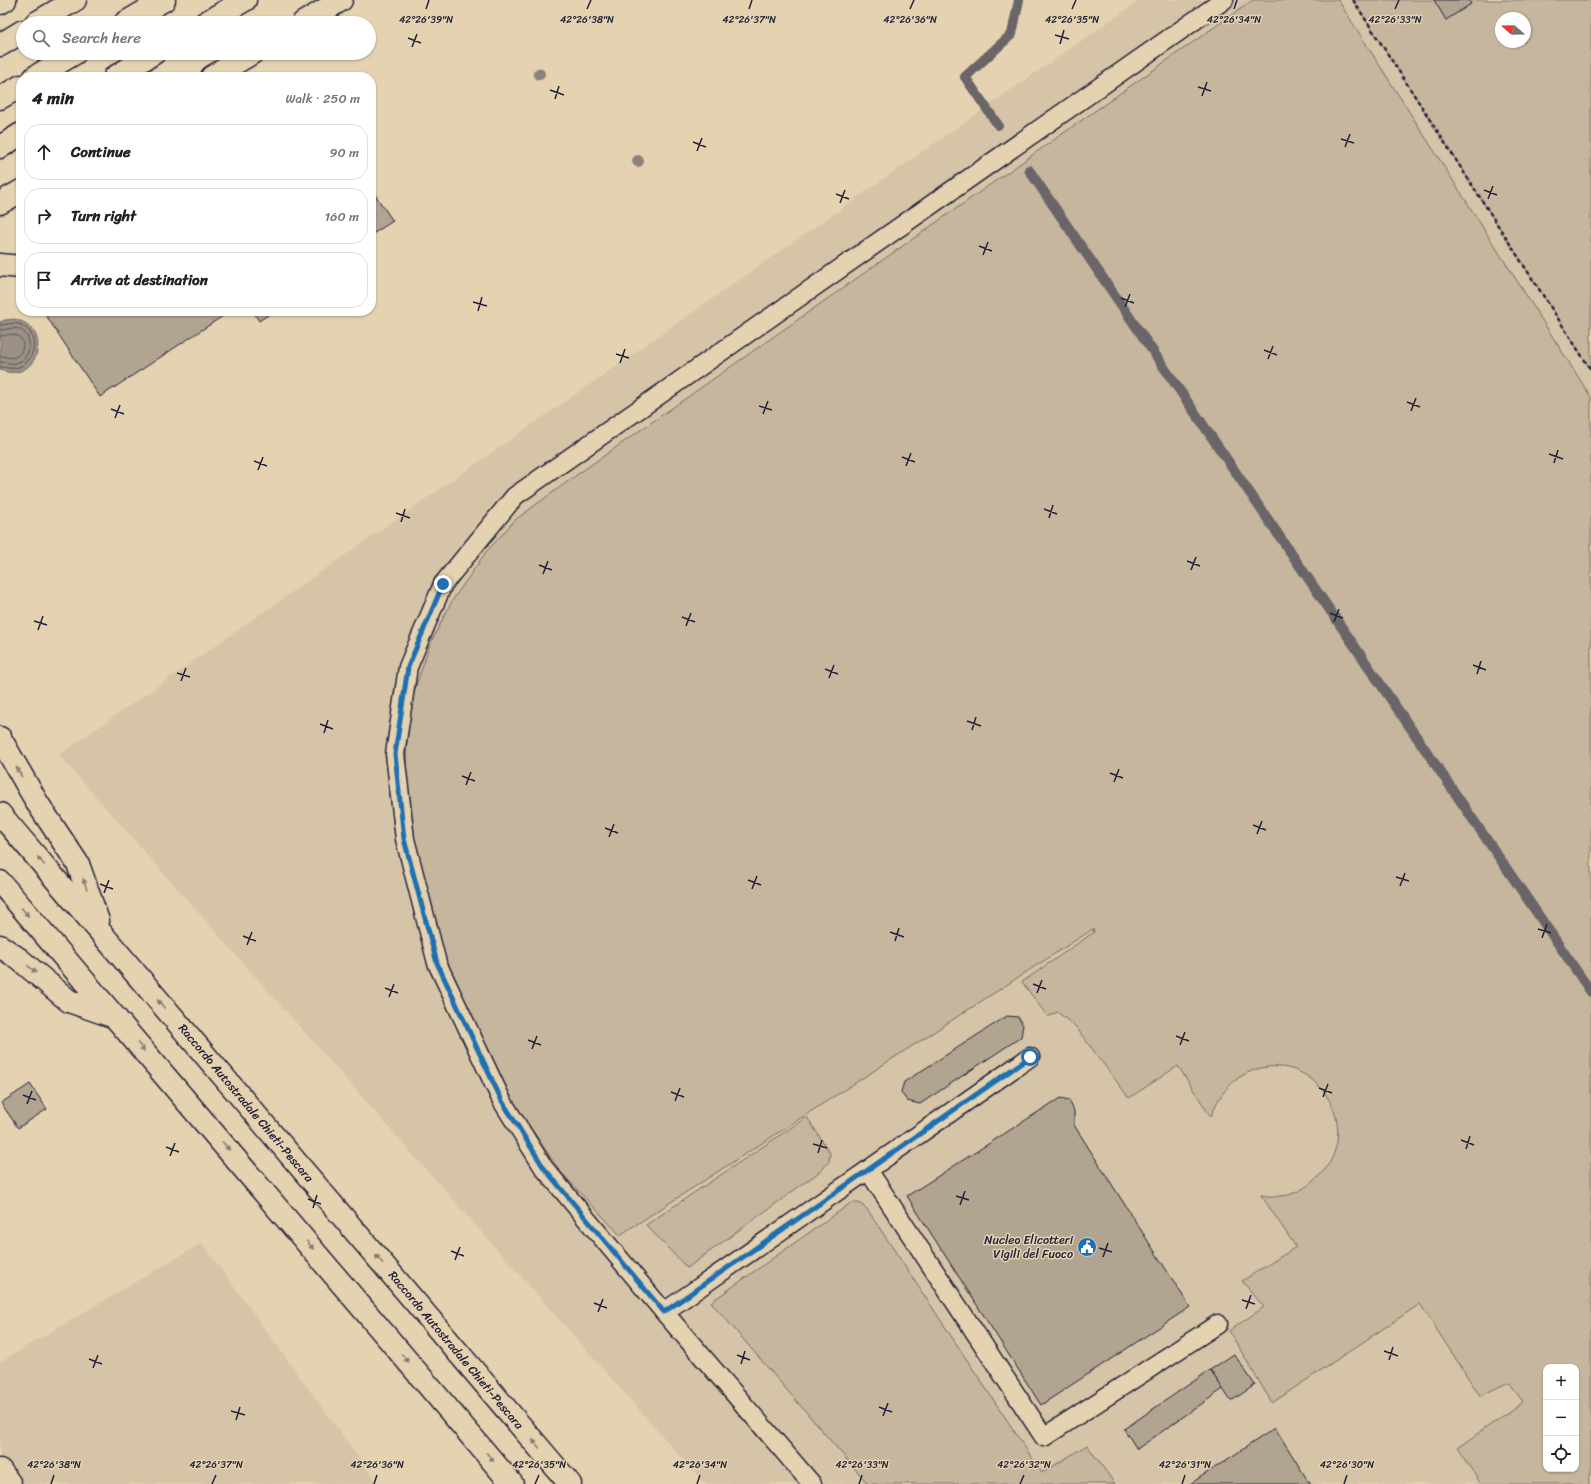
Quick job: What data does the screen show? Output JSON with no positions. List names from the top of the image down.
{
  "streets": {
    "main road": ["Raccordo Autostradale Chieti-Pescara"]
  },
  "places": {
    "public building": ["Nucleo Elicotteri Vigili del Fuoco"]
  },
  "north": "left",
  "page": {
    "search": "Search here",
    "heading": ["4 min", "Walk · 250 m"],
    "list": [
      ["Continue", "90 m"],
      ["Turn right", "160 m"],
      "Arrive at destination"
    ],
    "map_buttons": ["+", "−"]
  },
  "coordinates": [
    "42°26'39\"N",
    "42°26'38\"N",
    "42°26'37\"N",
    "42°26'36\"N",
    "42°26'35\"N",
    "42°26'34\"N",
    "42°26'33\"N",
    "42°26'32\"N",
    "42°26'31\"N",
    "42°26'30\"N"
  ]
}
